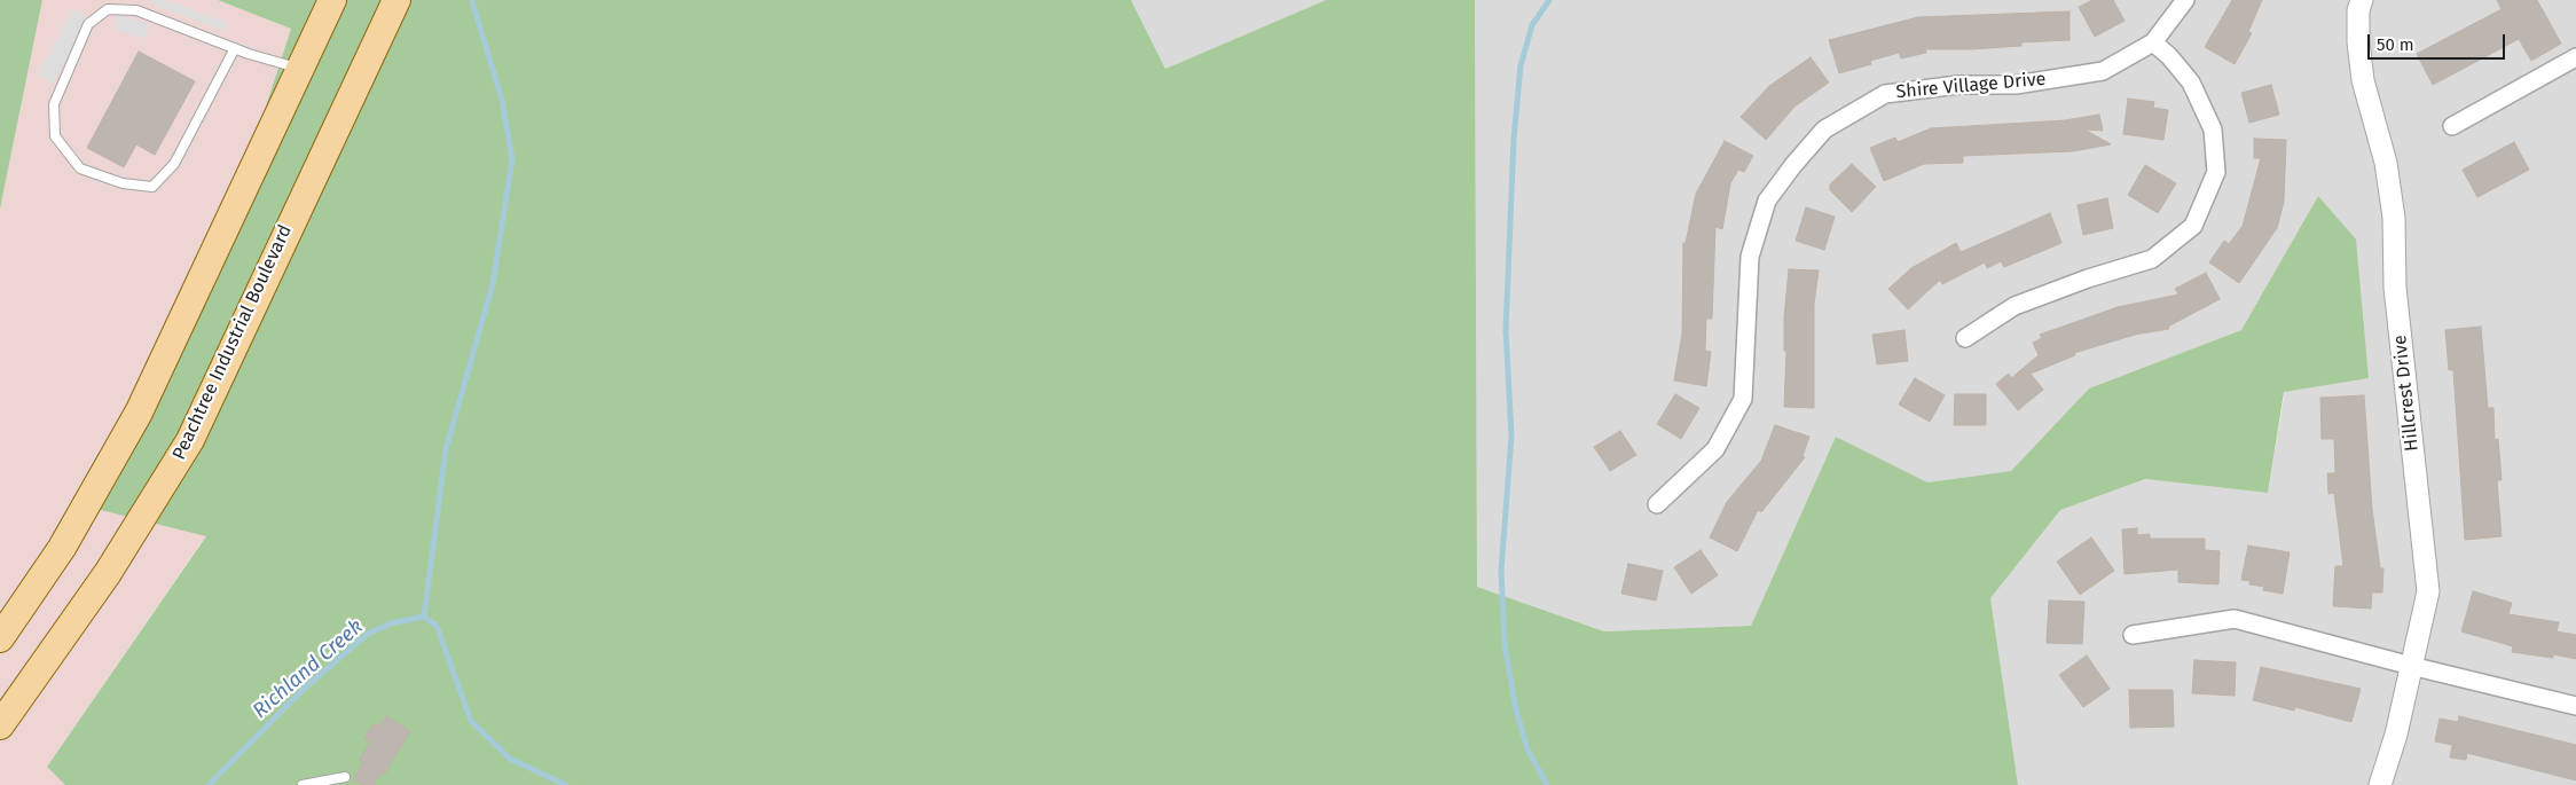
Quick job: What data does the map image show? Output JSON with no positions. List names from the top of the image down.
{
  "streets": {
    "main road": ["Peachtree Industrial Boulevard"],
    "street": ["Shire Village Drive", "Hillcrest Drive"]
  },
  "water": ["Richland Creek"],
  "scale_bar": "50 m"
}
